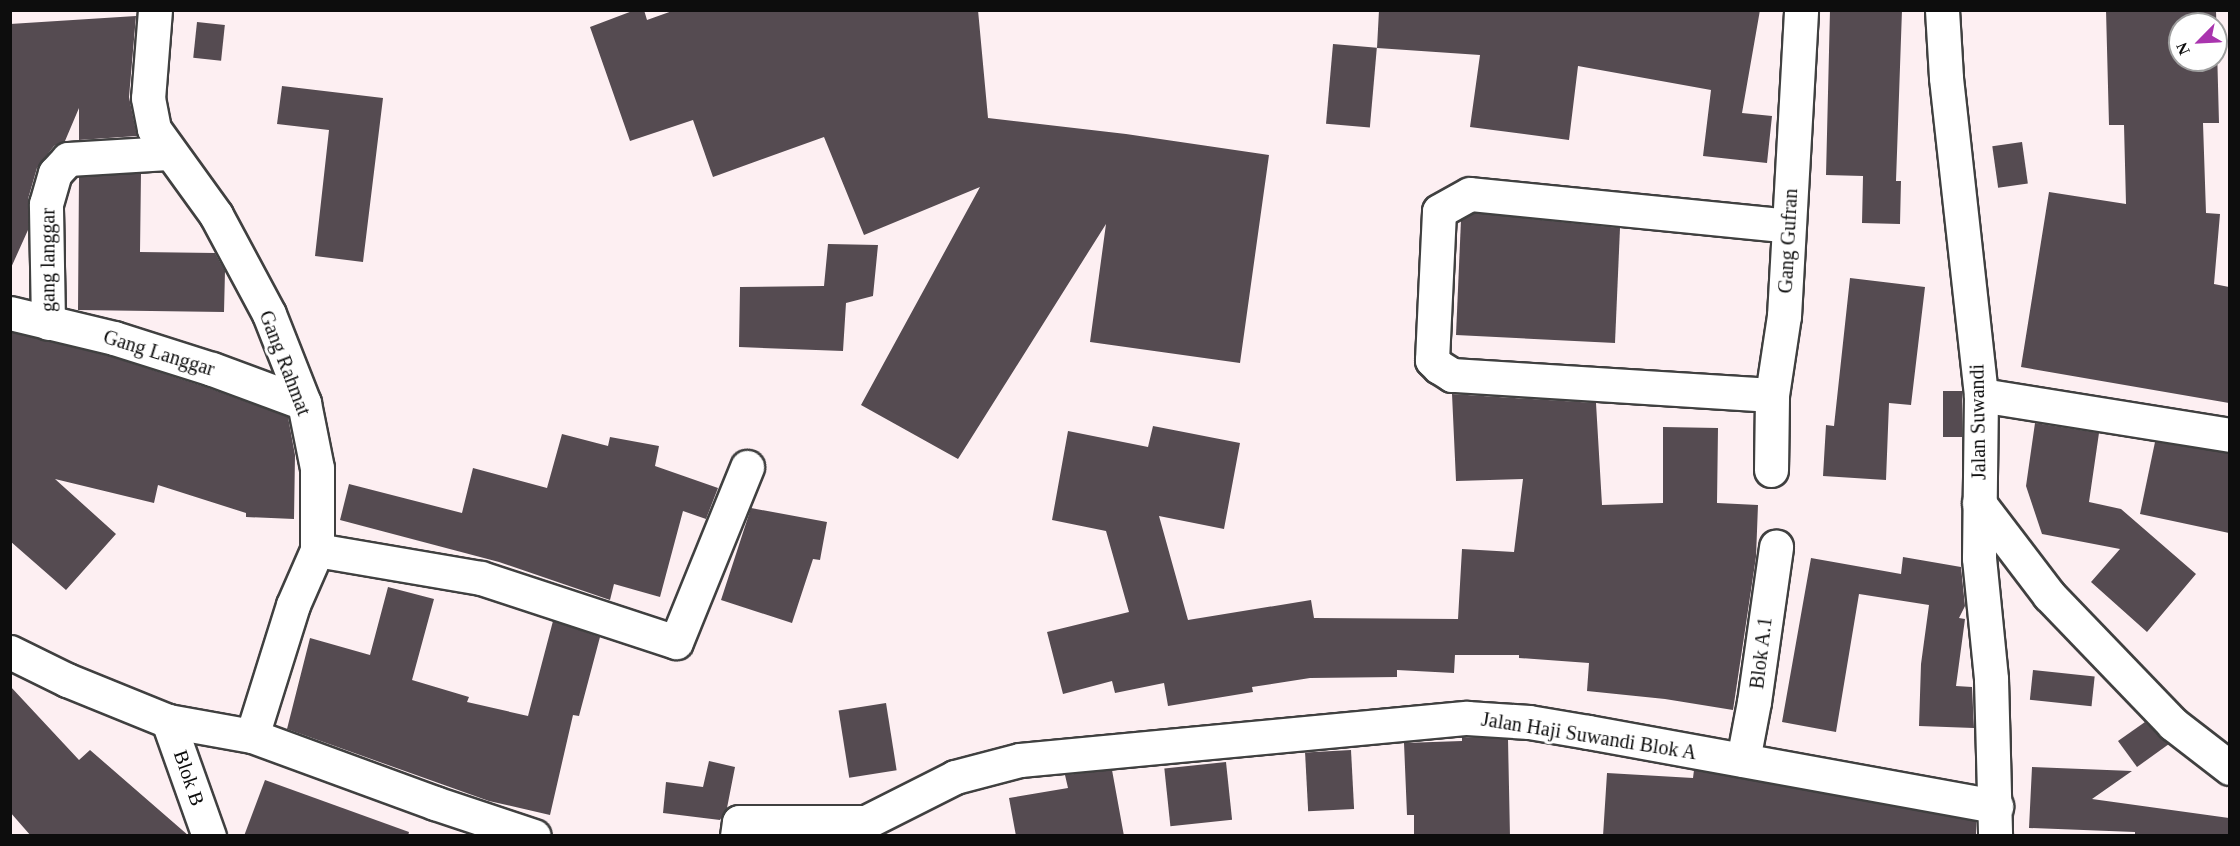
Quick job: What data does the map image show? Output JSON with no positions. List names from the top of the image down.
{
  "streets": {
    "street": [
      "Gang Gufran",
      "gang langgar",
      "Gang Langgar",
      "Gang Rahmat",
      "Jalan Suwandi",
      "Blok A.1",
      "Jalan Haji Suwandi Blok A",
      "Blok B"
    ]
  },
  "crossings": [
    ["gang langgar", "Gang Langgar"],
    ["gang langgar", "Gang Rahmat"],
    ["Gang Langgar", "Gang Rahmat"],
    ["Jalan Suwandi", "Jalan Haji Suwandi Blok A"],
    ["Blok A.1", "Jalan Haji Suwandi Blok A"]
  ],
  "north": "bottom left"
}
